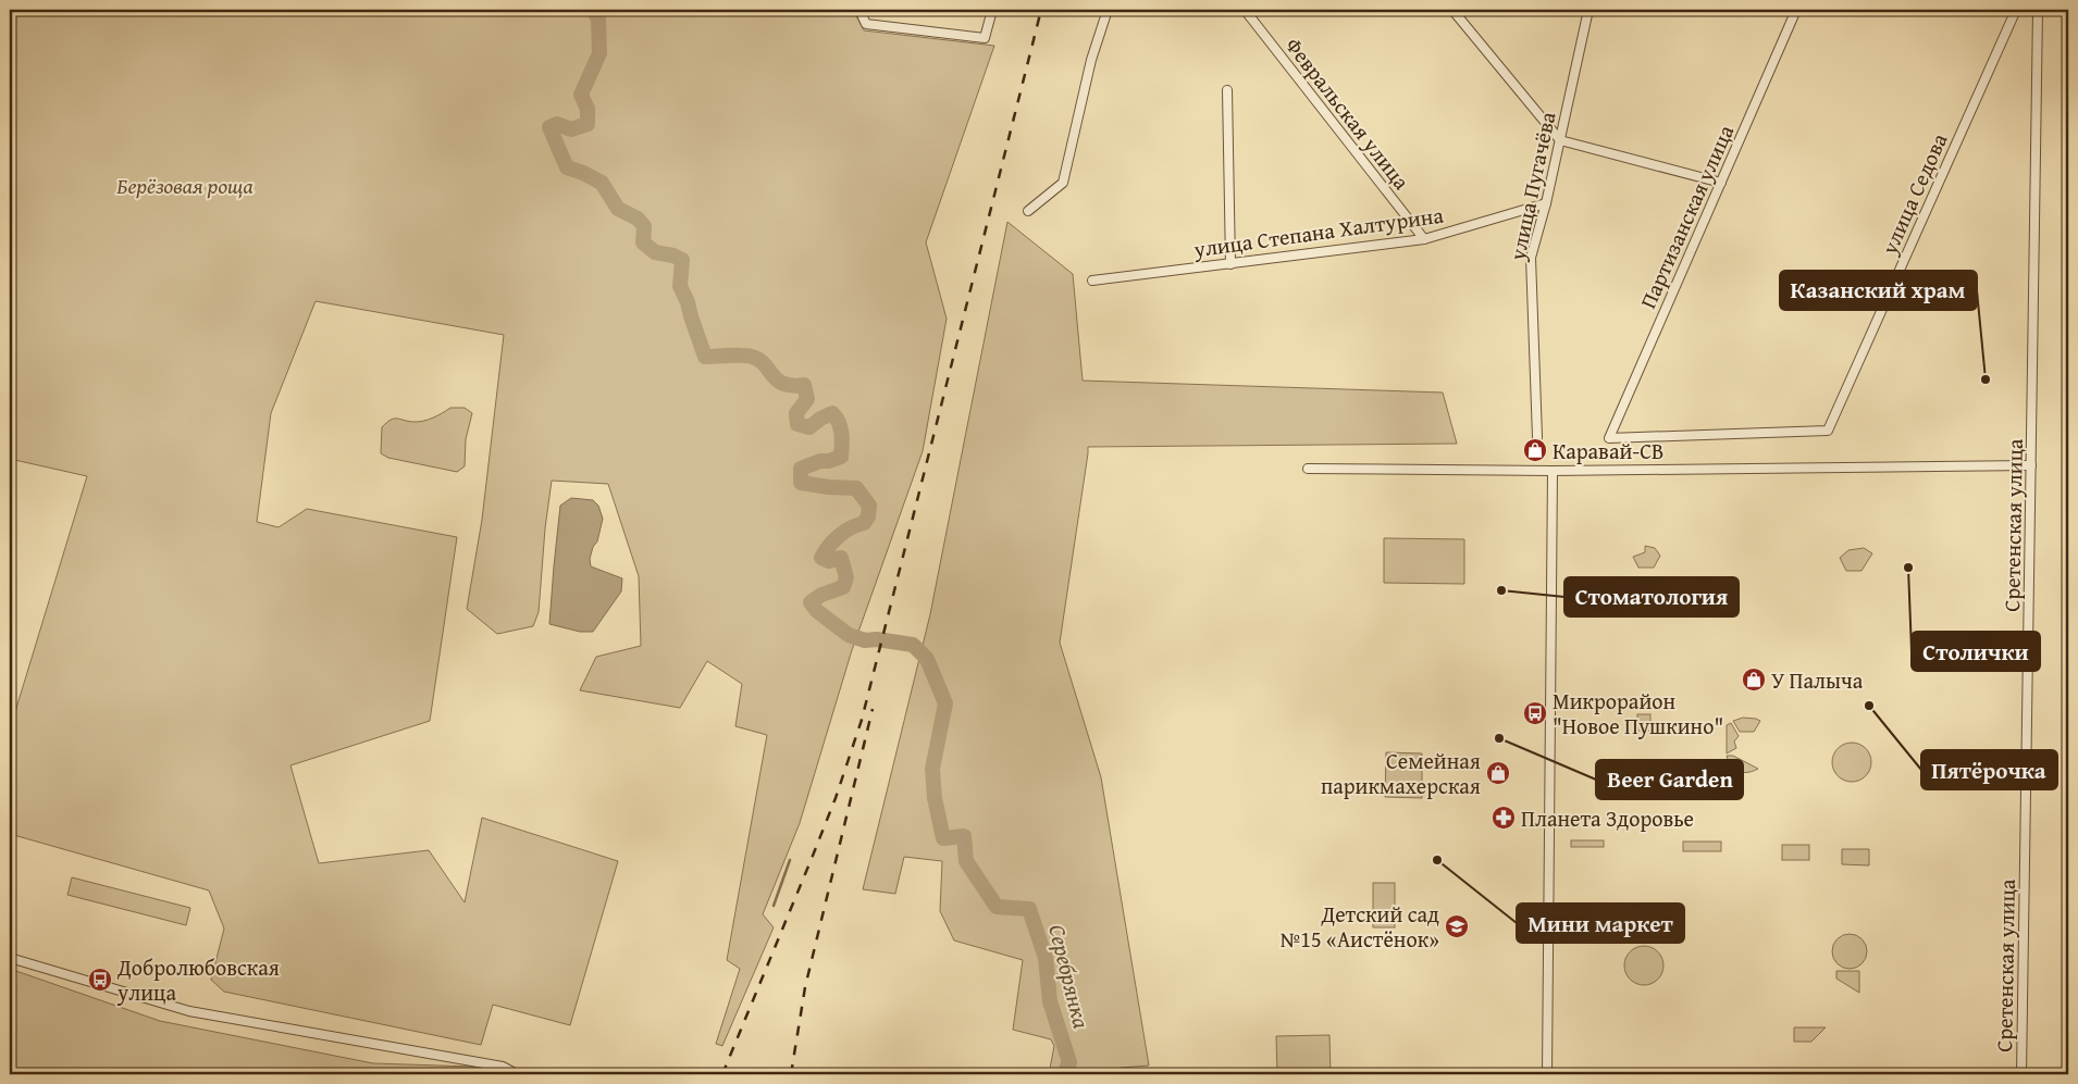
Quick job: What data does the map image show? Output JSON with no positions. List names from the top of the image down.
{
  "streets": {
    "street": [
      "Февральская улица",
      "улица Пугачёва",
      "улица Седова",
      "Партизанская улица",
      "улица Степана Халтурина",
      "Сретенская улица"
    ]
  },
  "crossings": [
    ["Февральская улица", "улица Степана Халтурина"],
    ["улица Пугачёва", "улица Степана Халтурина"],
    ["улица Седова", "Партизанская улица"]
  ],
  "water": ["Серебрянка"],
  "parks": ["Берёзовая роща"],
  "places": {
    "other": [
      "Казанский храм",
      "Столички",
      "Стоматология",
      "Пятёрочка",
      "Beer Garden",
      "Мини маркет"
    ],
    "shop": ["Каравай-СВ", "У Палыча", "Семейная парикмахерская"],
    "bus stop": ["Микрорайон \"Новое Пушкино\"", "Добролюбовская улица"],
    "pharmacy": ["Планета Здоровье"],
    "school or university": ["Детский сад №15 «Аистёнок»"]
  }
}
